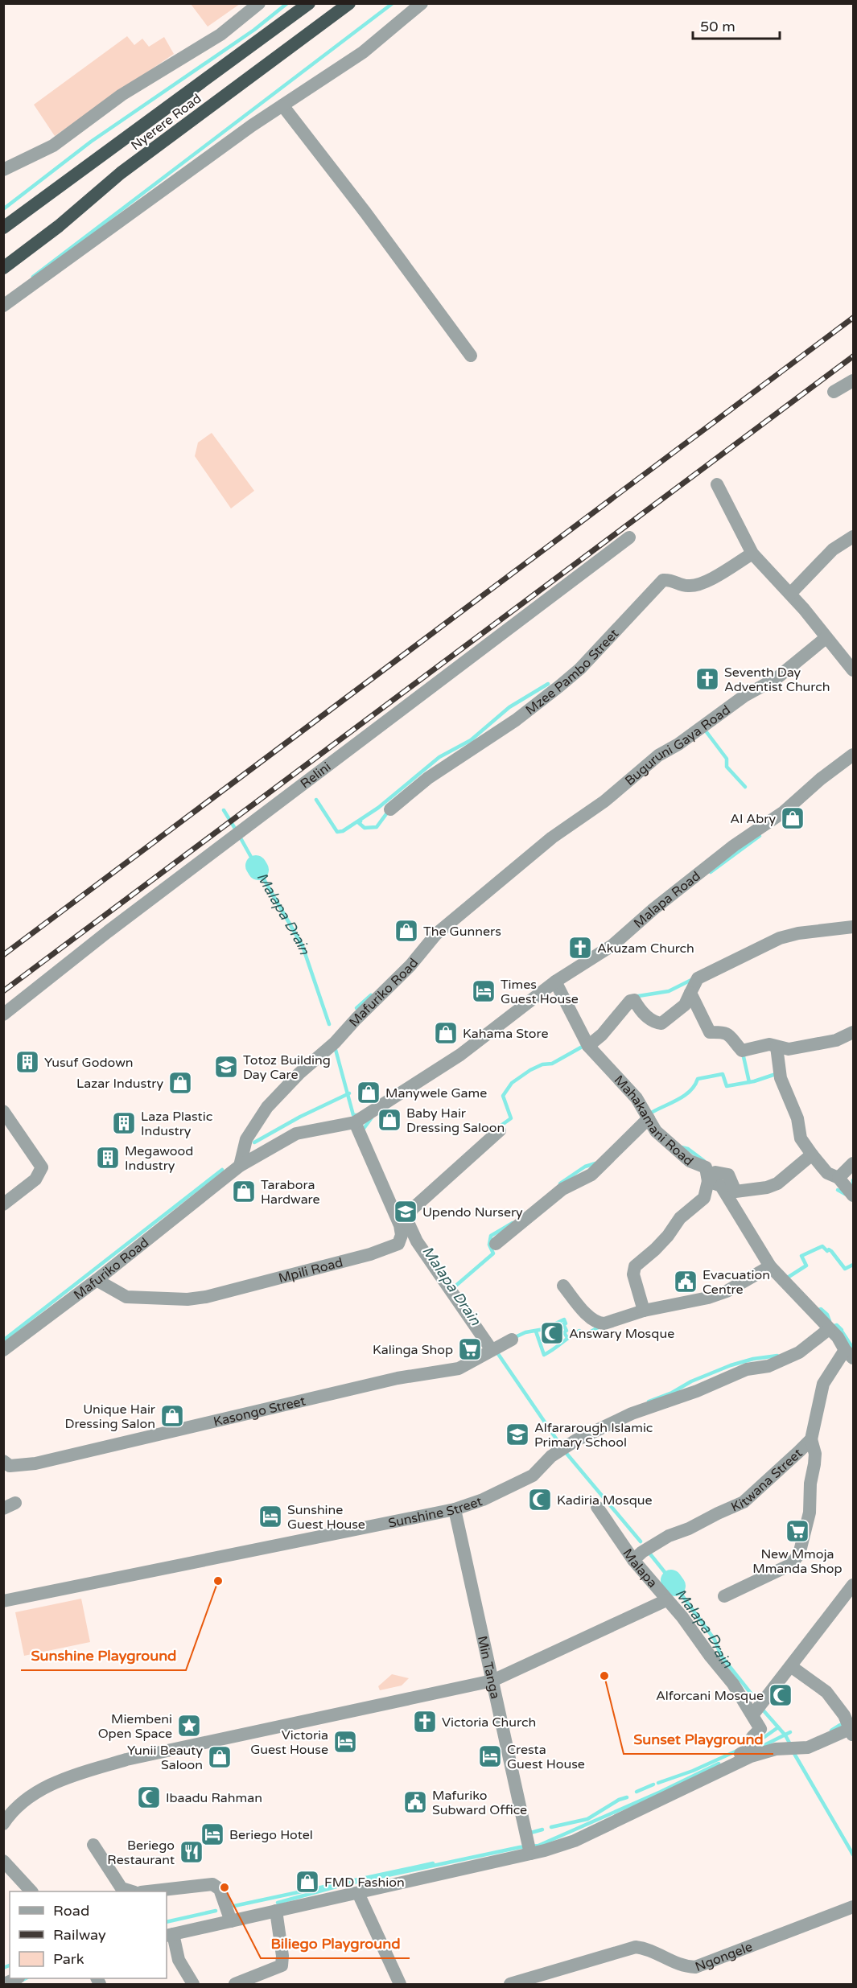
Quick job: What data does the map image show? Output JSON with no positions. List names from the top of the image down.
{
  "streets": {
    "highway": ["Nyerere Road"],
    "street": [
      "Mzee Pambo Street",
      "Buguruni Gaya Road",
      "Relini",
      "Malapa Road",
      "Mafuriko Road",
      "Mahakamani Road",
      "Mpili Road",
      "Kasongo Street",
      "Kitwana Street",
      "Sunshine Street",
      "Malapa",
      "Min Tanga",
      "Ngongele"
    ]
  },
  "crossings": [
    ["Buguruni Gaya Road", "Mafuriko Road"],
    ["Malapa Road", "Mafuriko Road"],
    ["Malapa Road", "Mahakamani Road"],
    ["Malapa Road", "Mpili Road"],
    ["Mafuriko Road", "Mpili Road"],
    ["Mahakamani Road", "Kitwana Street"],
    ["Mahakamani Road", "Sunshine Street"],
    ["Kitwana Street", "Malapa"],
    ["Sunshine Street", "Min Tanga"]
  ],
  "water": ["Malapa Drain"],
  "places": {
    "church": ["Seventh Day Adventist Church", "Akuzam Church", "Victoria Church"],
    "shop": [
      "Al Abry",
      "The Gunners",
      "Kahama Store",
      "Lazar Industry",
      "Manywele Game",
      "Baby Hair Dressing Saloon",
      "Tarabora Hardware",
      "Unique Hair Dressing Salon",
      "Yunii Beauty Saloon",
      "FMD Fashion"
    ],
    "hotel": [
      "Times Guest House",
      "Sunshine Guest House",
      "Victoria Guest House",
      "Cresta Guest House",
      "Beriego Hotel"
    ],
    "building": ["Yusuf Godown", "Laza Plastic Industry", "Megawood Industry"],
    "school or university": ["Totoz Building Day Care", "Upendo Nursery", "Alfararough Islamic Primary School"],
    "public building": ["Evacuation Centre", "Mafuriko Subward Office"],
    "mosque": [
      "Answary Mosque",
      "Kadiria Mosque",
      "Alforcani Mosque",
      "Ibaadu Rahman"
    ],
    "supermarket": ["Kalinga Shop", "New Mmoja Mmanda Shop"],
    "other": ["Sunshine Playground", "Sunset Playground", "Biliego Playground"],
    "place": ["Miembeni Open Space"],
    "restaurant": ["Beriego Restaurant"]
  },
  "legend": ["Road", "Railway", "Park"],
  "scale_bar": "50 m"
}
